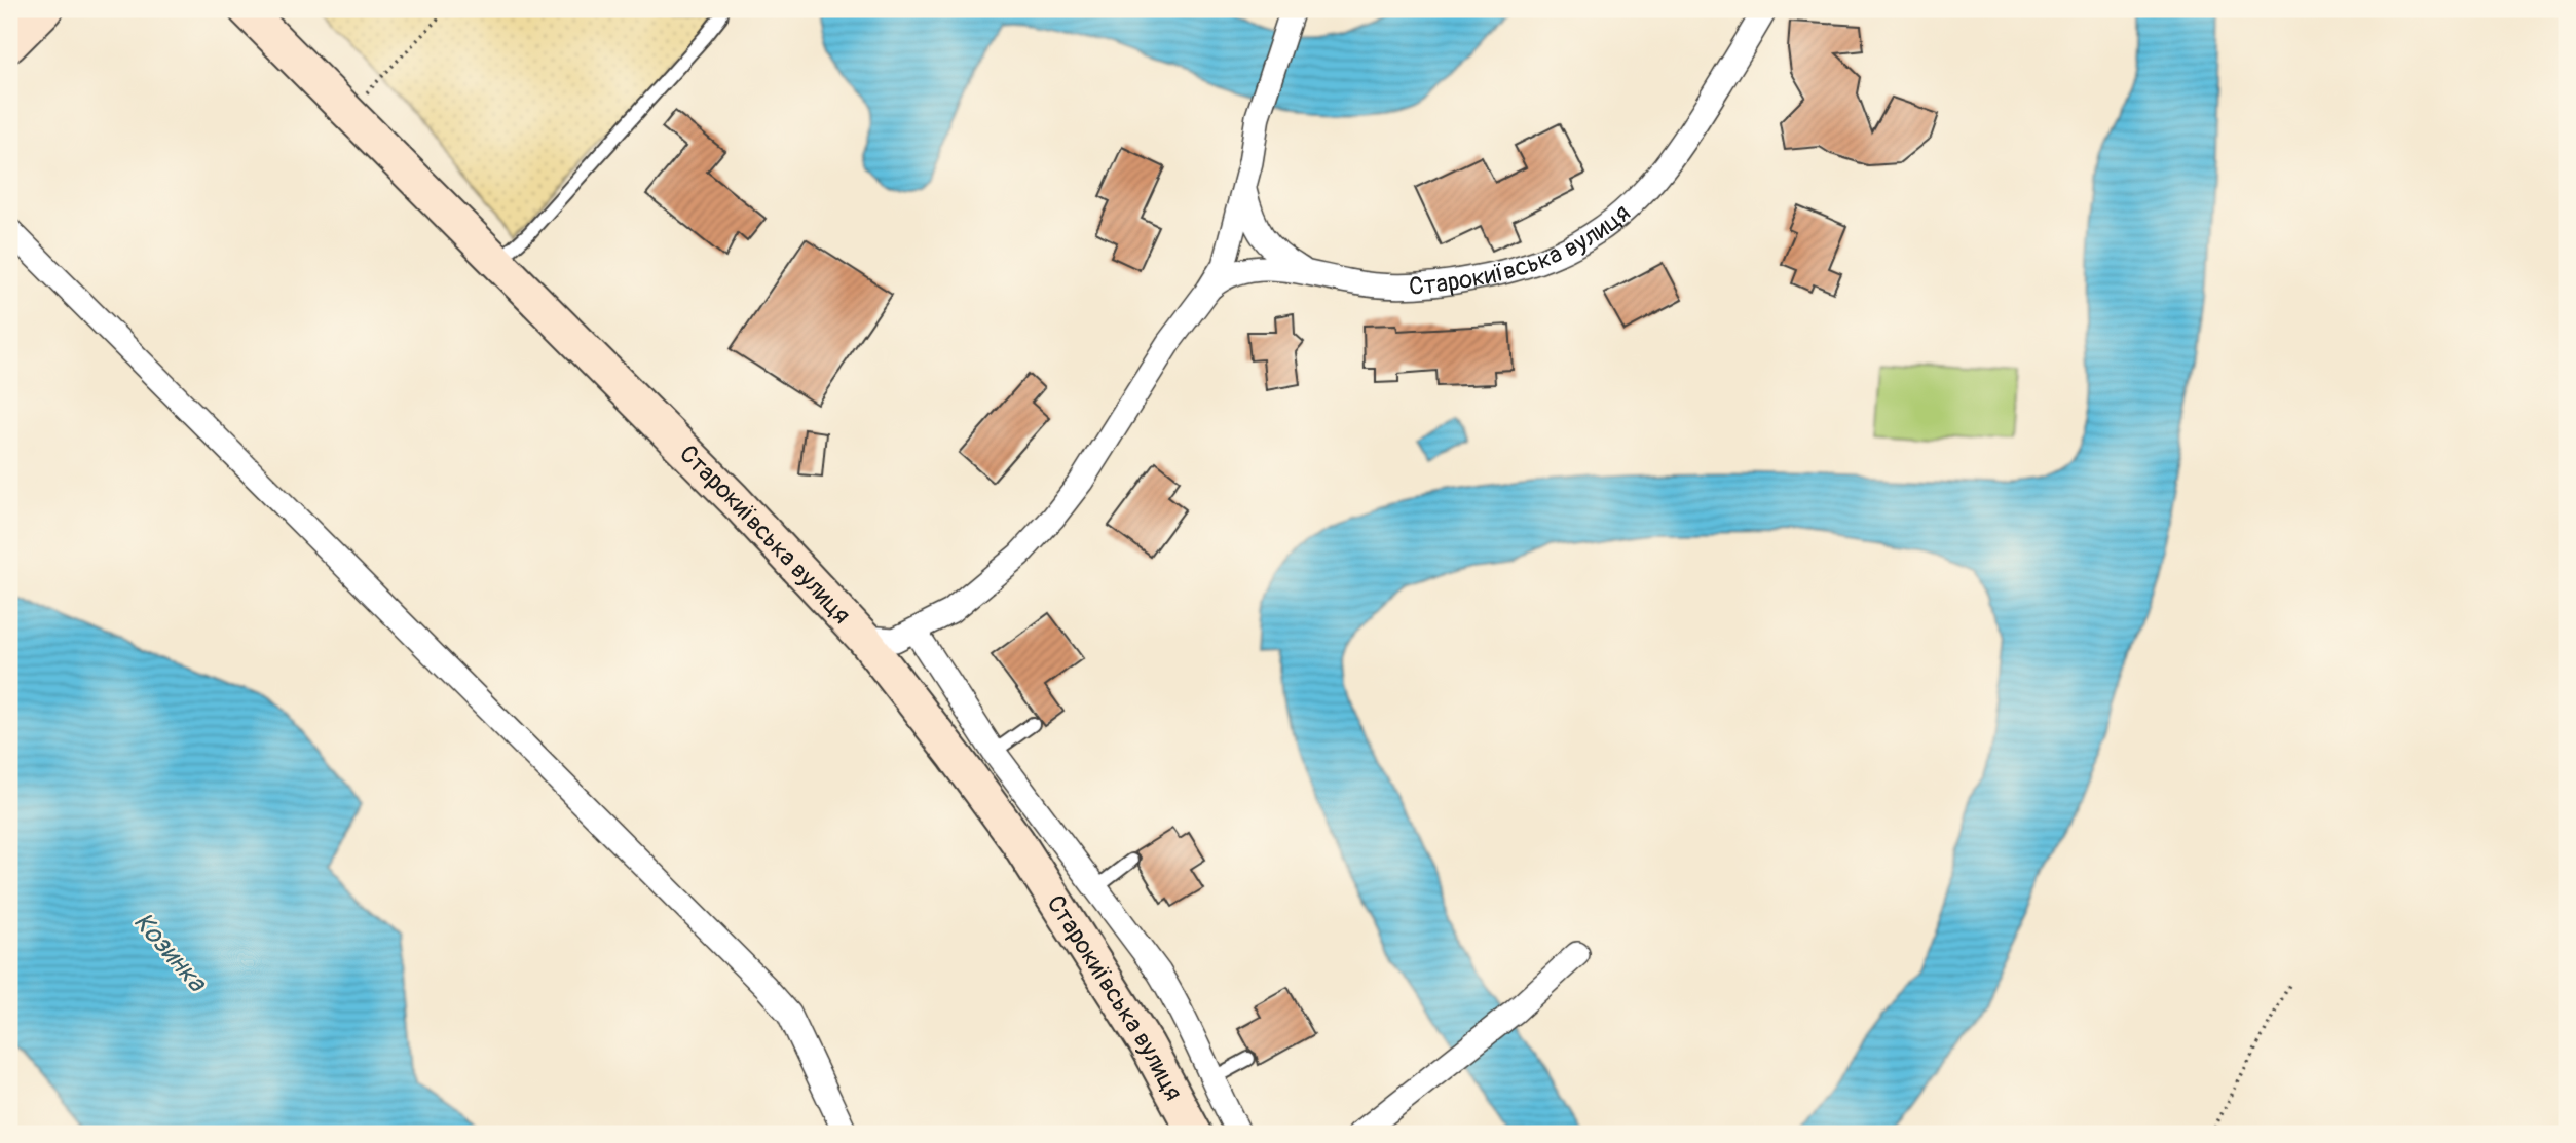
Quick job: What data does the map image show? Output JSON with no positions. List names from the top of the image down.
{
  "streets": {
    "street": ["Старокиївська вулиця"]
  },
  "water": ["Козинка"]
}
